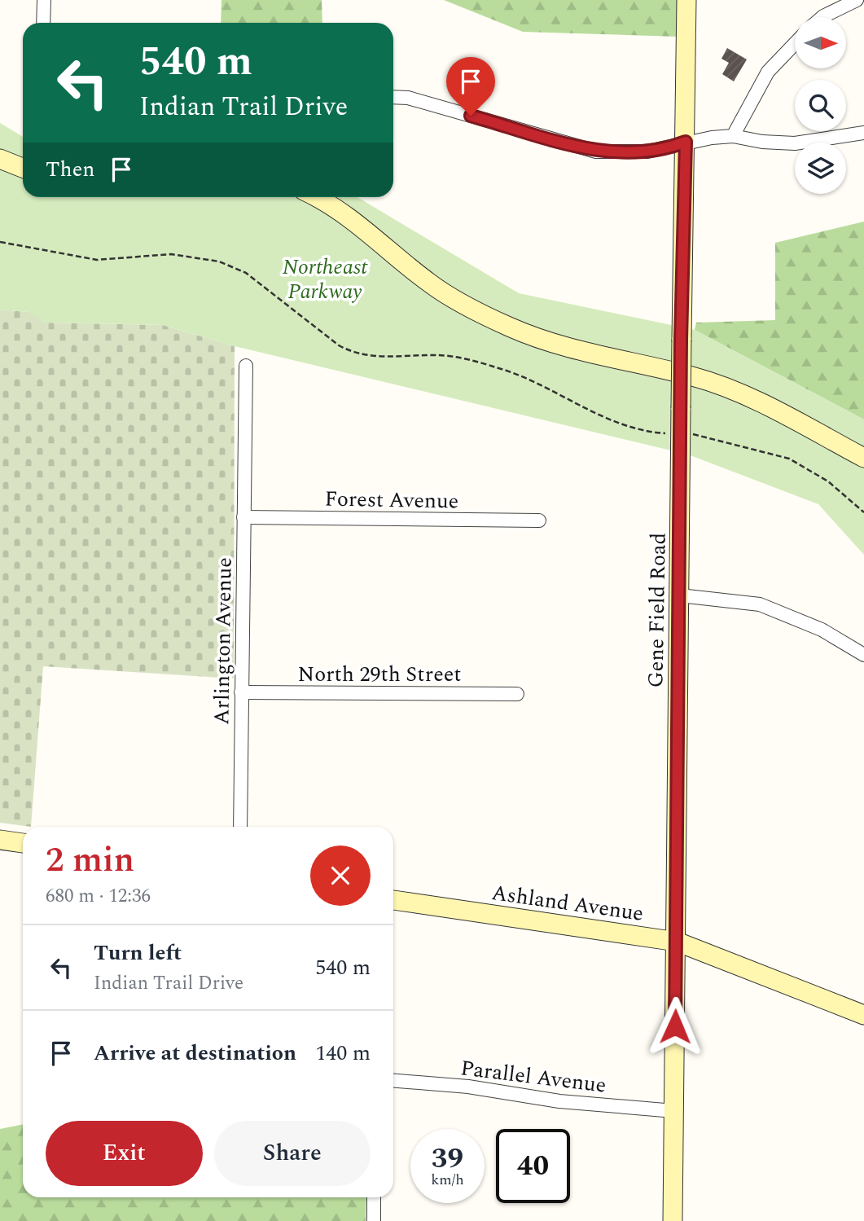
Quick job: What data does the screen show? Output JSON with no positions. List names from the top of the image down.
{
  "streets": {
    "street": [
      "Forest Avenue",
      "Gene Field Road",
      "Arlington Avenue",
      "North 29th Street",
      "Ashland Avenue",
      "Parallel Avenue"
    ]
  },
  "crossings": [
    ["Forest Avenue", "Arlington Avenue"],
    ["Gene Field Road", "Ashland Avenue"],
    ["Gene Field Road", "Parallel Avenue"],
    ["Arlington Avenue", "North 29th Street"]
  ],
  "parks": ["Northeast Parkway"],
  "north": "right",
  "page": {
    "turn": ["540 m", "Indian Trail Drive"],
    "then": "Then",
    "heading": ["2 min", "680 m · 12:36"],
    "list": [
      {
        "name": "Turn left",
        "note": "Indian Trail Drive",
        "value": "540 m"
      },
      {
        "name": "Arrive at destination",
        "value": "140 m"
      }
    ],
    "buttons": ["Exit", "Share"],
    "speed": "39 km/h",
    "limit": "40"
  }
}
